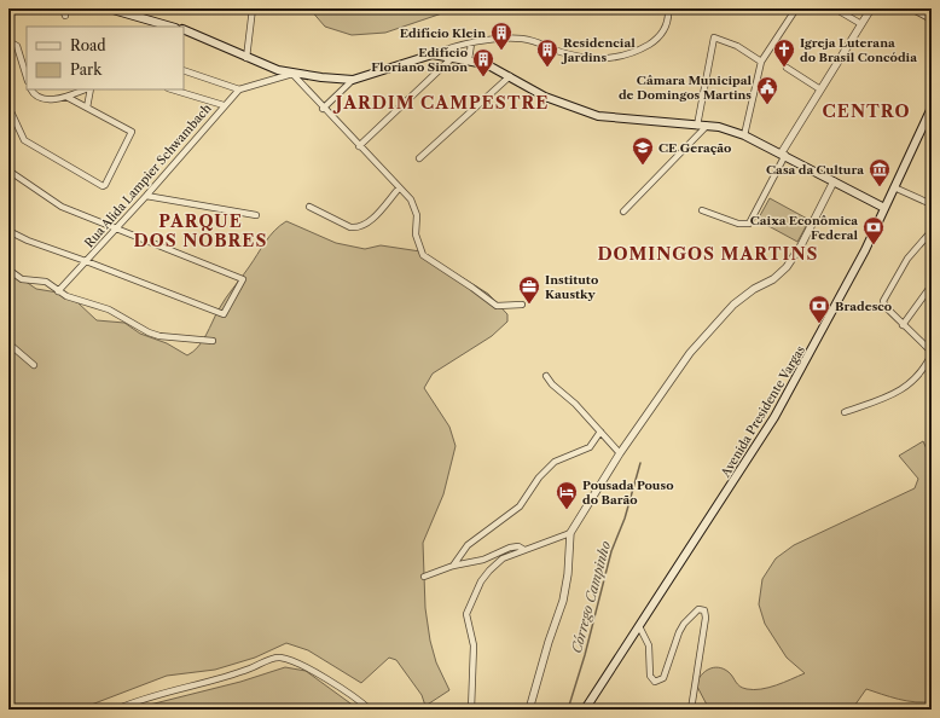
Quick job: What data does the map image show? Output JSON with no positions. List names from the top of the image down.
{
  "streets": {
    "main road": ["Avenida Presidente Vargas"],
    "street": ["Rua Alida Lampier Schwambach"]
  },
  "districts": [
    "JARDIM CAMPESTRE",
    "CENTRO",
    "PARQUE DOS NOBRES",
    "DOMINGOS MARTINS"
  ],
  "water": ["Córrego Campinho"],
  "places": {
    "building": ["Edifício Klein", "Residencial Jardins", "Edifício Floriano Simon"],
    "church": ["Igreja Luterana do Brasil Concódia"],
    "public building": ["Câmara Municipal de Domingos Martins"],
    "school or university": ["CE Geração"],
    "museum": ["Casa da Cultura"],
    "bank": ["Caixa Econômica Federal", "Bradesco"],
    "office": ["Instituto Kaustky"],
    "hotel": ["Pousada Pouso do Barão"]
  },
  "legend": ["Road", "Park"]
}
